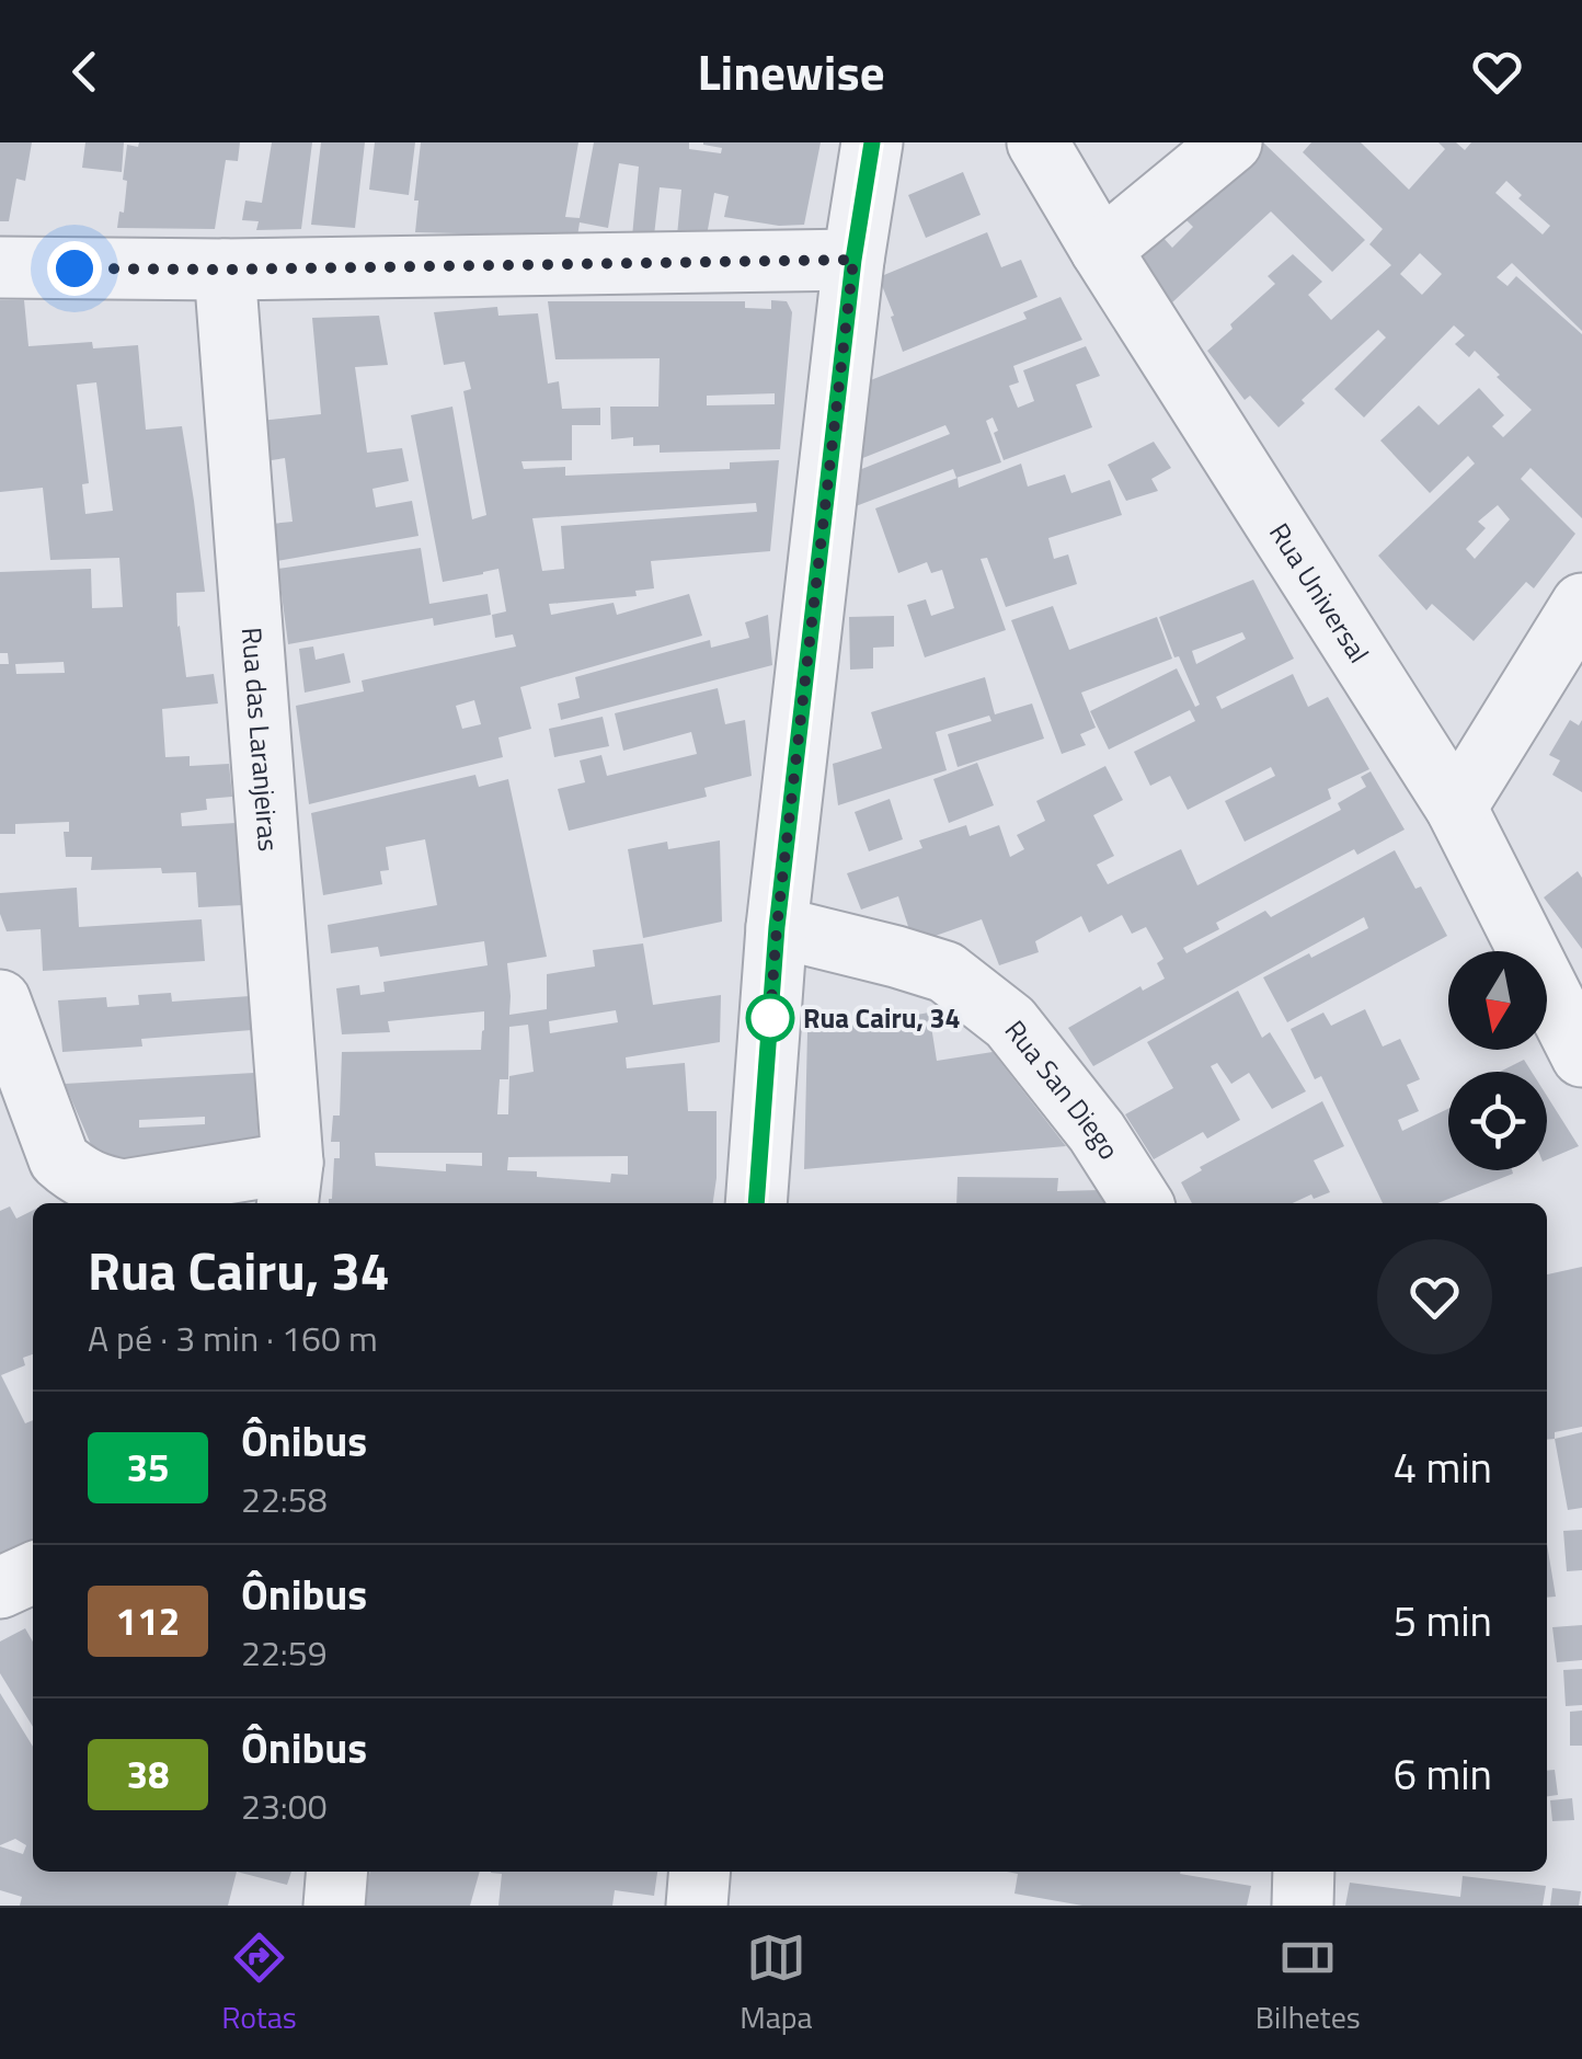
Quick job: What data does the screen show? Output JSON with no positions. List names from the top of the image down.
{
  "streets": {
    "street": ["Rua Universal", "Rua das Laranjeiras", "Rua San Diego"]
  },
  "places": ["Rua Cairu, 34"],
  "lines": ["bus line 35"],
  "north": "bottom",
  "page": {
    "header": "Linewise",
    "heading": ["Rua Cairu, 34", "A pé · 3 min · 160 m"],
    "list": [
      {
        "mark": "35",
        "name": "Ônibus",
        "note": "22:58",
        "value": "4 min"
      },
      {
        "mark": "112",
        "name": "Ônibus",
        "note": "22:59",
        "value": "5 min"
      },
      {
        "mark": "38",
        "name": "Ônibus",
        "note": "23:00",
        "value": "6 min"
      }
    ],
    "tabs": ["Rotas", "Mapa", "Bilhetes"]
  }
}
